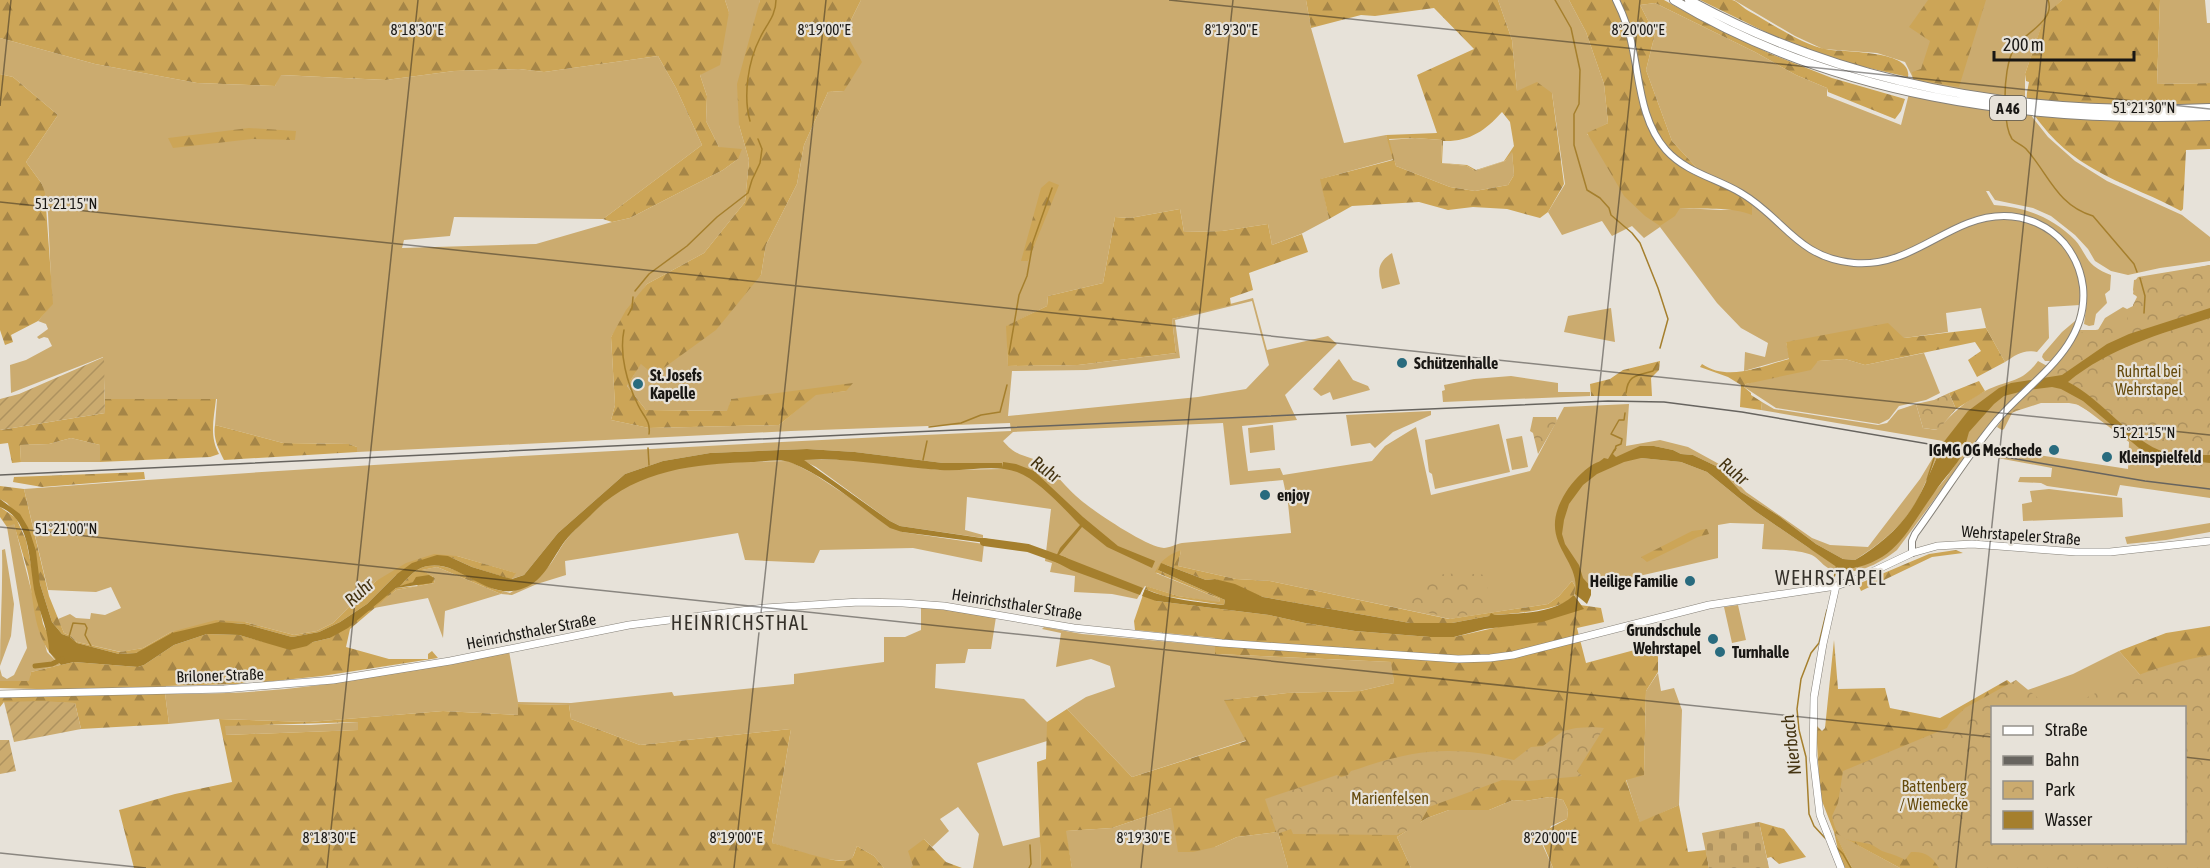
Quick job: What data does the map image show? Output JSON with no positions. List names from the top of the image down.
{
  "streets": {
    "highway": ["A 46"],
    "main road": ["Wehrstapeler Straße", "Heinrichsthaler Straße", "Briloner Straße"]
  },
  "crossings": [
    ["Wehrstapeler Straße", "Heinrichsthaler Straße"],
    ["Heinrichsthaler Straße", "Briloner Straße"]
  ],
  "districts": ["WEHRSTAPEL", "HEINRICHSTHAL"],
  "water": ["Ruhr", "Nierbach"],
  "parks": ["Ruhrtal bei Wehrstapel", "Battenberg / Wiemecke", "Marienfelsen"],
  "places": [
    "Schützenhalle",
    "St. Josefs Kapelle",
    "IGMG OG Meschede",
    "Kleinspielfeld",
    "enjoy",
    "Heilige Familie",
    "Grundschule Wehrstapel",
    "Turnhalle"
  ],
  "legend": [
    "Straße",
    "Bahn",
    "Park",
    "Wasser"
  ],
  "scale_bar": "200 m",
  "coordinates": [
    "8°18'30\"E",
    "8°19'00\"E",
    "8°19'30\"E",
    "8°20'00\"E",
    "51°21'30\"N",
    "51°21'15\"N",
    "51°21'00\"N"
  ]
}
